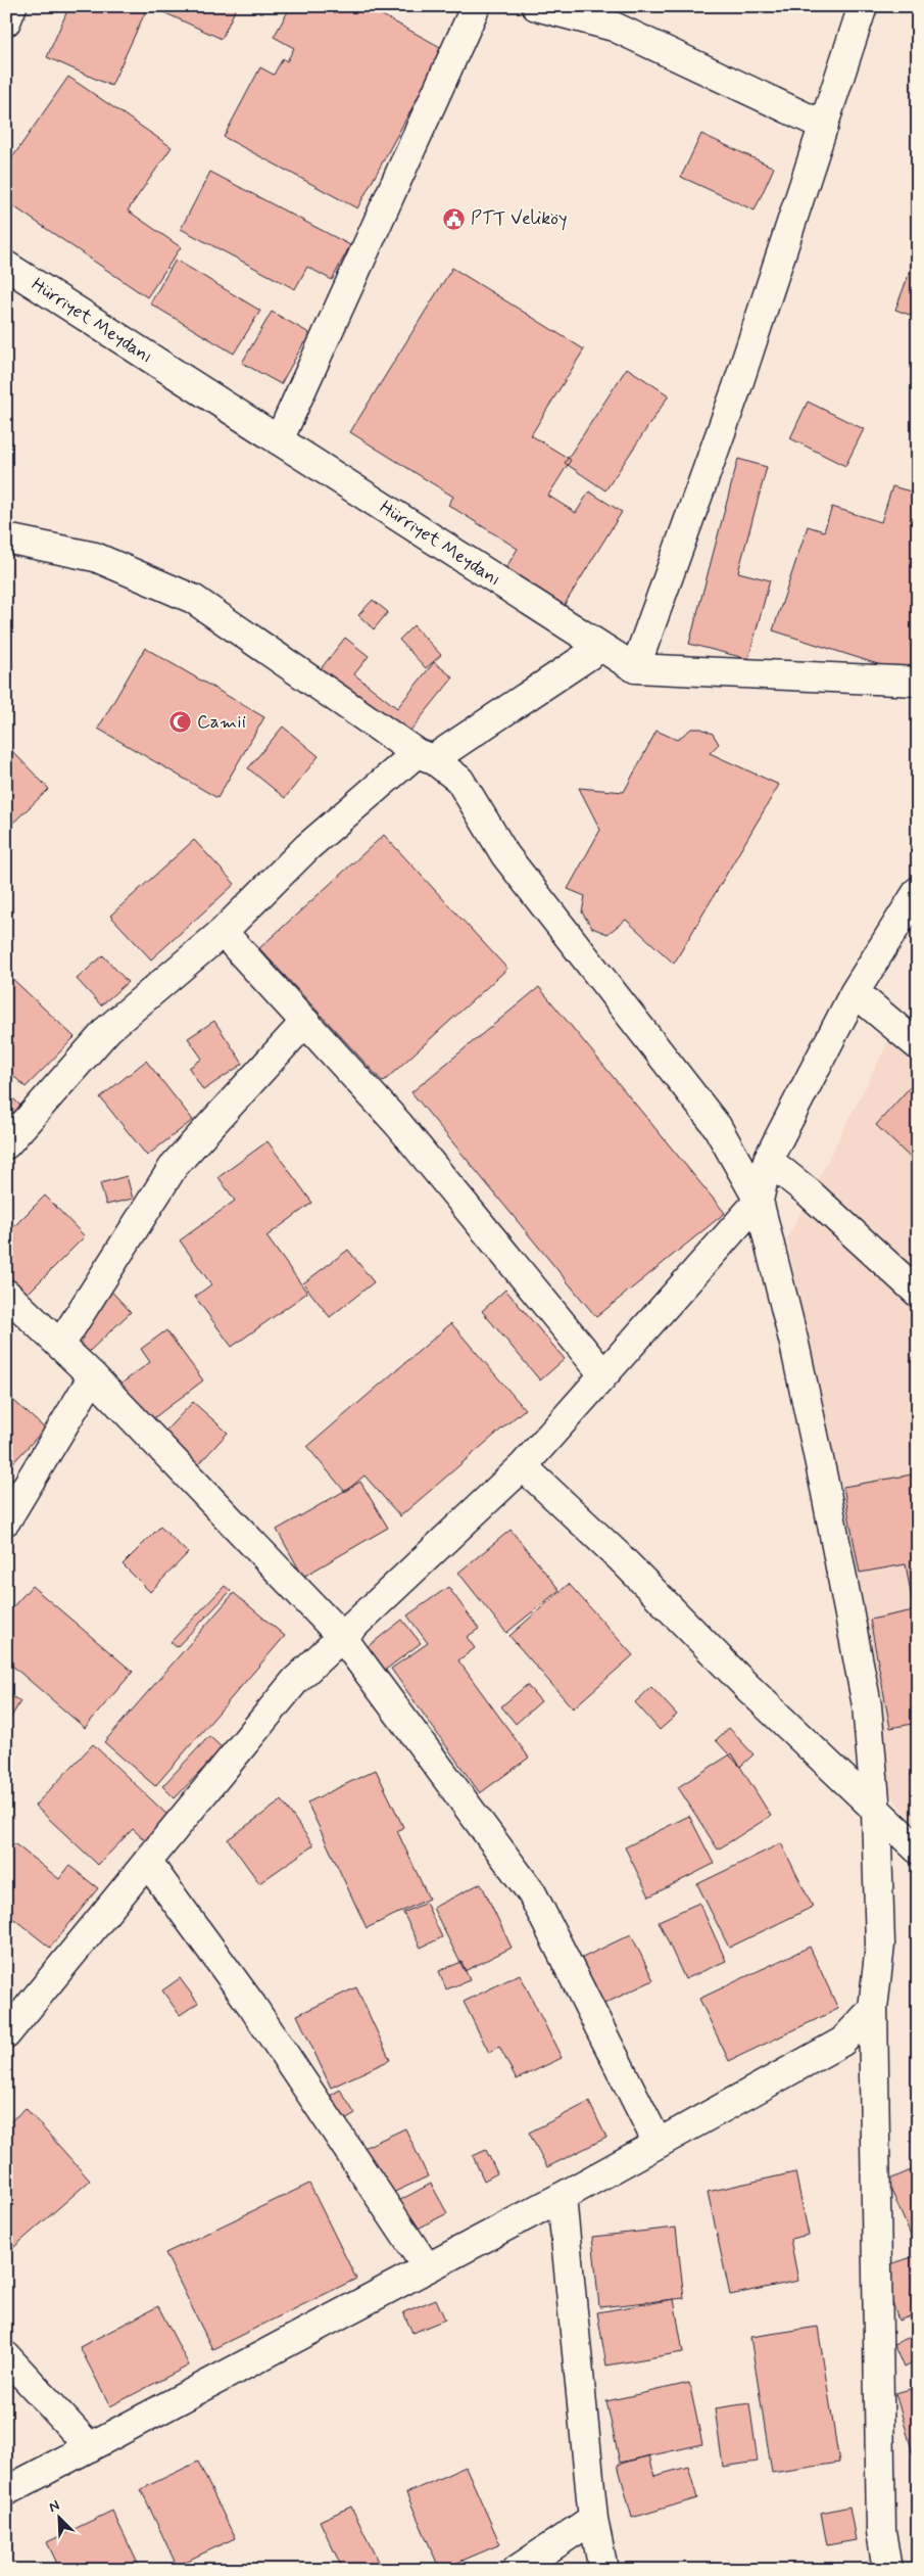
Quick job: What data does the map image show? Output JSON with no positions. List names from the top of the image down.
{
  "streets": {
    "street": ["Hürriyet Meydanı"]
  },
  "places": {
    "public building": ["PTT Veliköy"],
    "mosque": ["Camii"]
  },
  "north": "top left"
}
